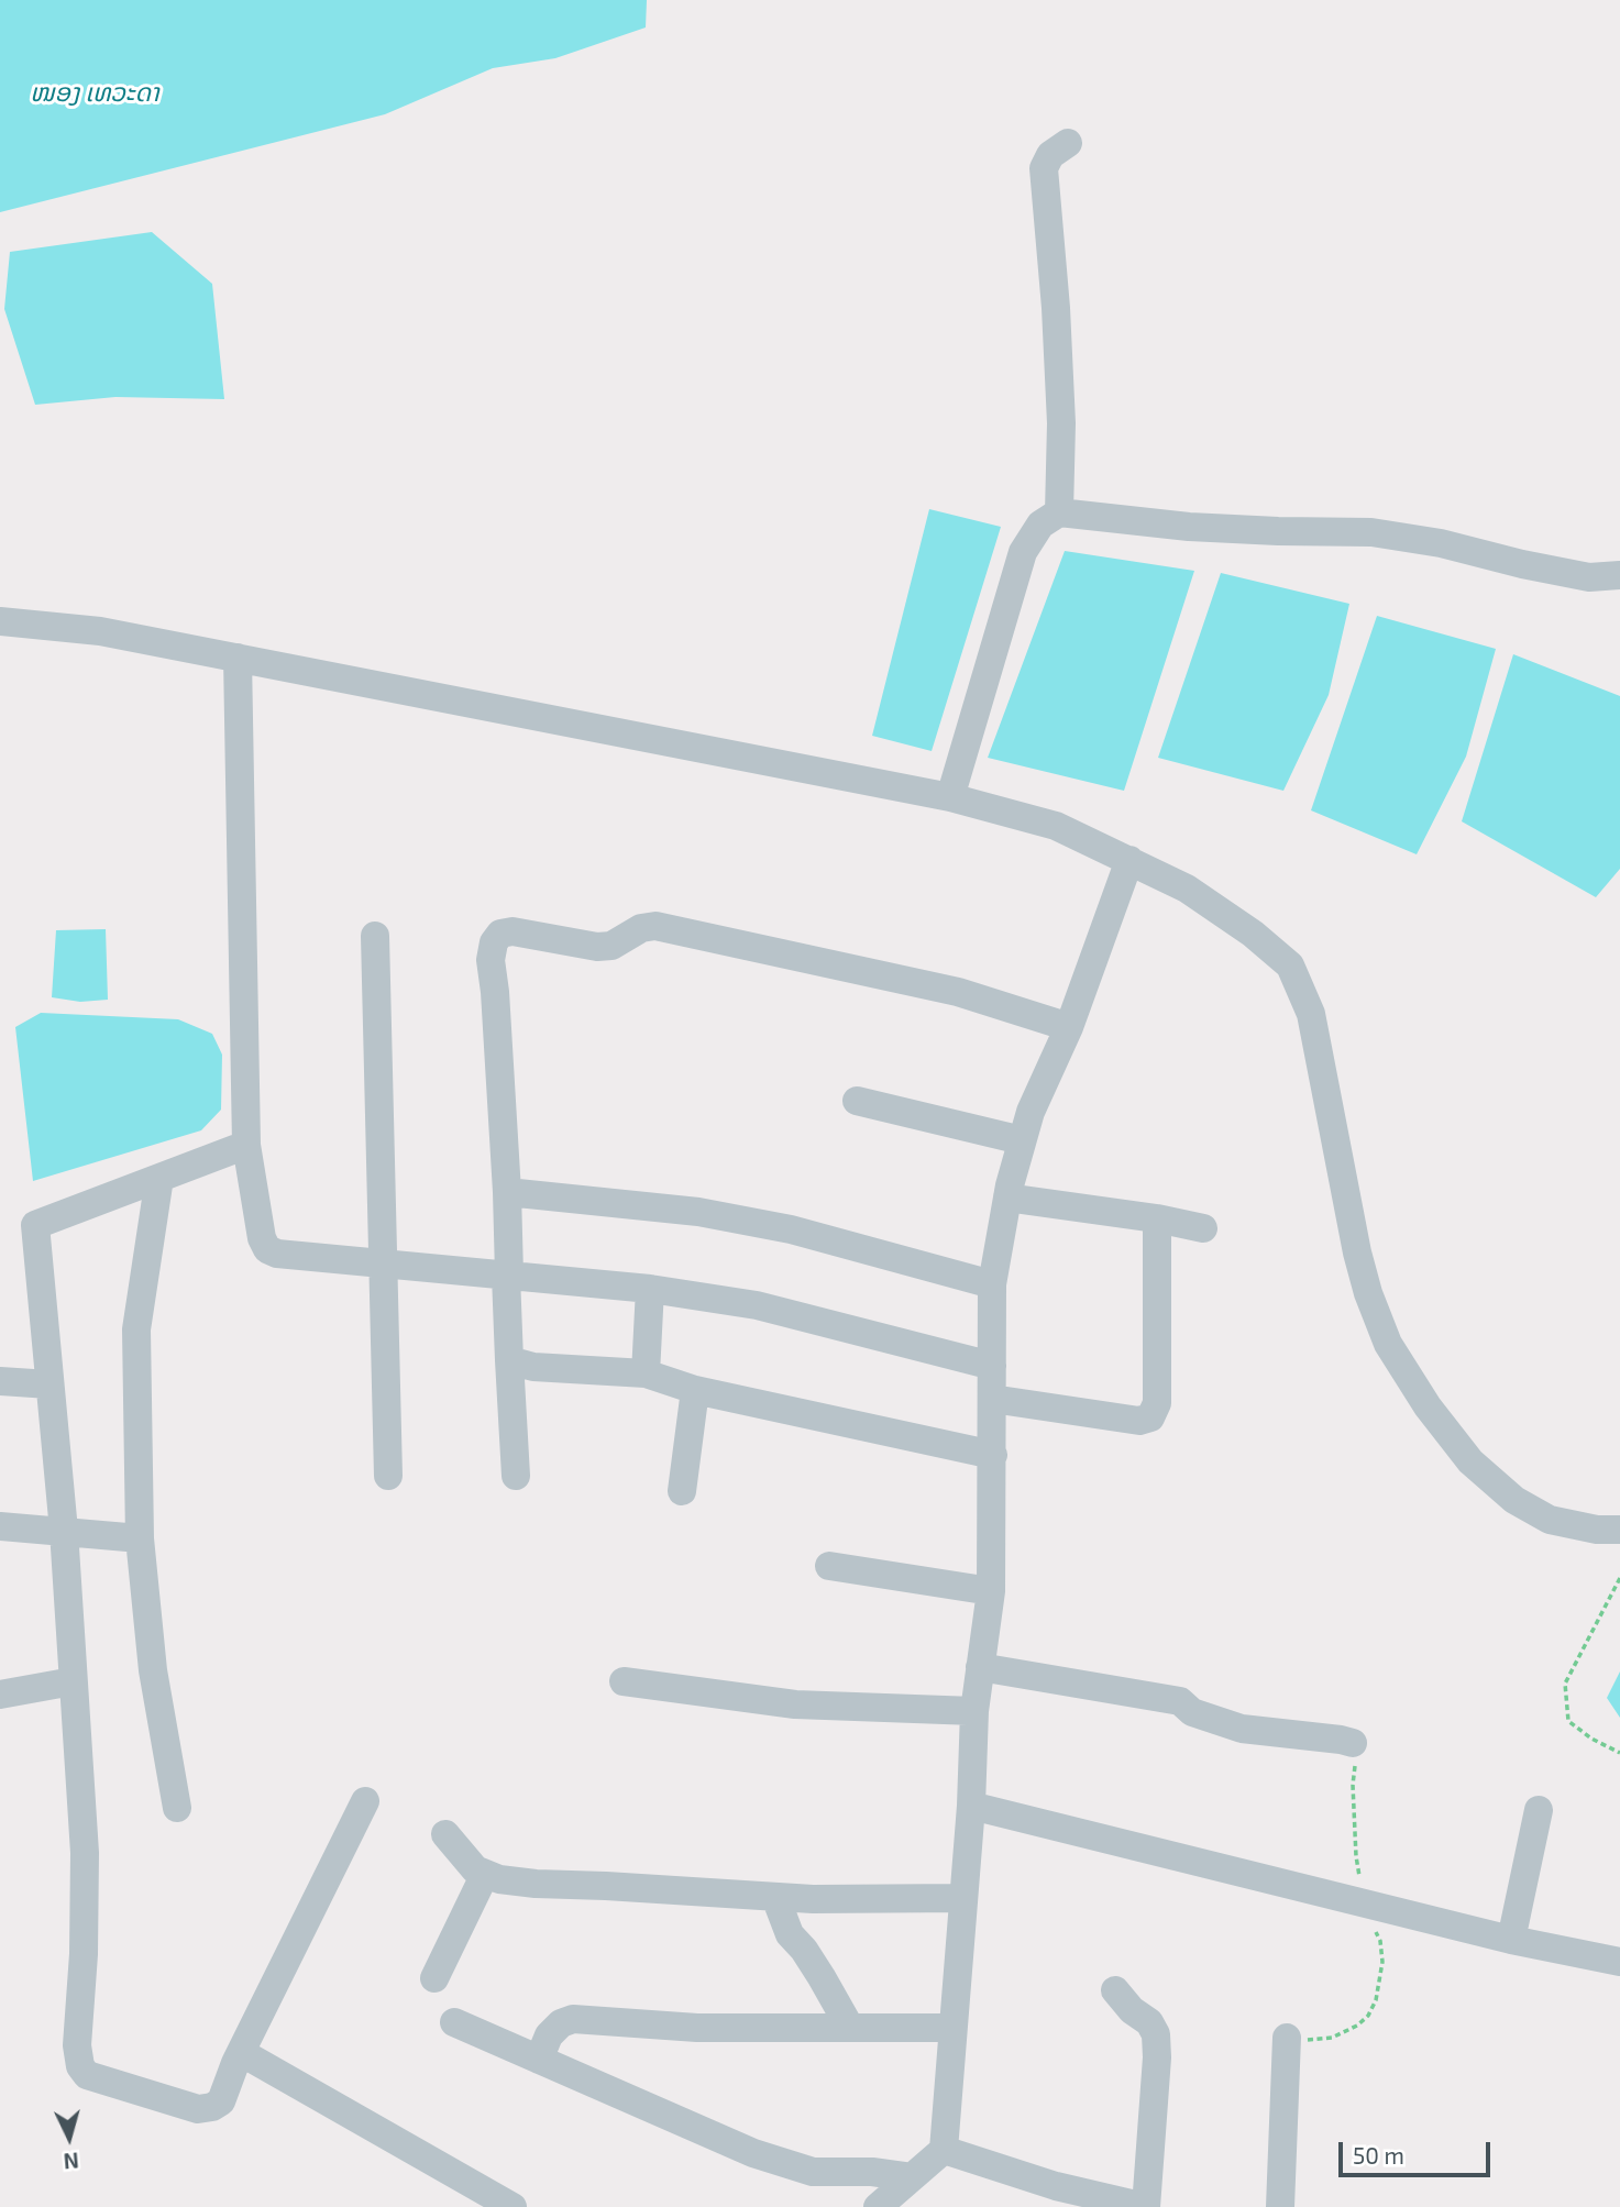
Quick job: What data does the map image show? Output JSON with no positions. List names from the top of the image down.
{
  "water": ["ໜອງ ເທວະດາ"],
  "scale_bar": "50 m",
  "north": "bottom"
}
